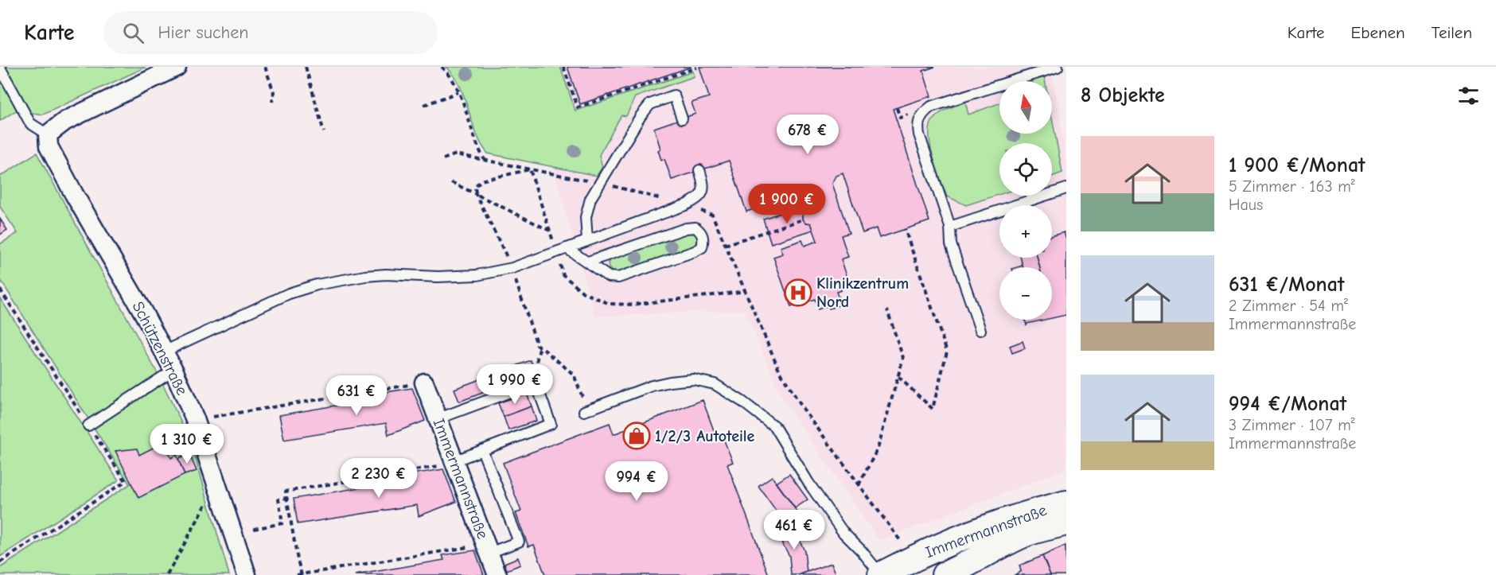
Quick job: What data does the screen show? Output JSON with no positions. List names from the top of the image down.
{
  "streets": {
    "street": ["Schützenstraße", "Immermannstraße"]
  },
  "places": {
    "hospital": ["Klinikzentrum Nord"],
    "shop": ["1/2/3 Autoteile"]
  },
  "north": "top",
  "page": {
    "header": "Karte",
    "search": "Hier suchen",
    "nav": ["Karte", "Ebenen", "Teilen"],
    "heading": "8 Objekte",
    "map_buttons": ["+", "−"],
    "price": [
      "678 €",
      "1 900 €",
      "1 990 €",
      "631 €",
      "1 310 €",
      "2 230 €",
      "994 €",
      "461 €"
    ],
    "list": [
      {
        "name": "1 900 €/Monat",
        "note": "5 Zimmer · 163 m² · Haus"
      },
      {
        "name": "631 €/Monat",
        "note": "2 Zimmer · 54 m² · Immermannstraße"
      },
      {
        "name": "994 €/Monat",
        "note": "3 Zimmer · 107 m² · Immermannstraße"
      }
    ]
  }
}
